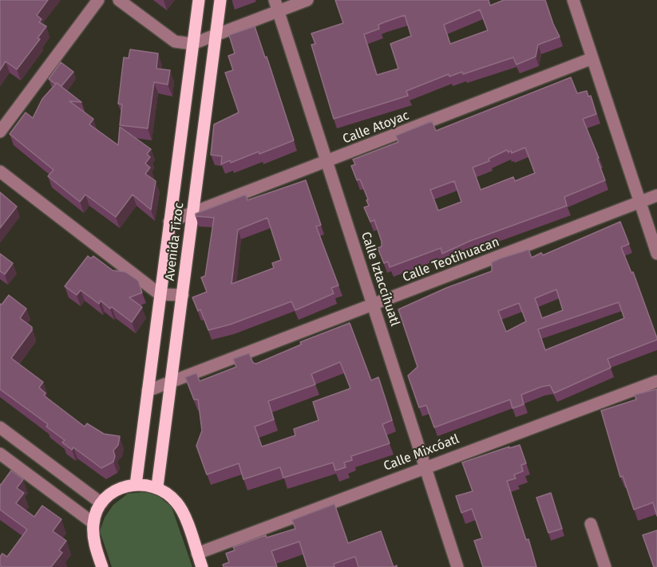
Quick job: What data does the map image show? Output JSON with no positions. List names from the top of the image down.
{
  "streets": {
    "main road": ["Avenida Tizoc"],
    "street": [
      "Calle Atoyac",
      "Calle Teotihuacan",
      "Calle Iztaccíhuatl",
      "Calle Mixcóatl"
    ]
  },
  "crossings": [
    ["Calle Atoyac", "Avenida Tizoc"],
    ["Calle Atoyac", "Calle Iztaccíhuatl"],
    ["Avenida Tizoc", "Calle Teotihuacan"],
    ["Calle Teotihuacan", "Calle Iztaccíhuatl"],
    ["Calle Iztaccíhuatl", "Calle Mixcóatl"]
  ]
}
